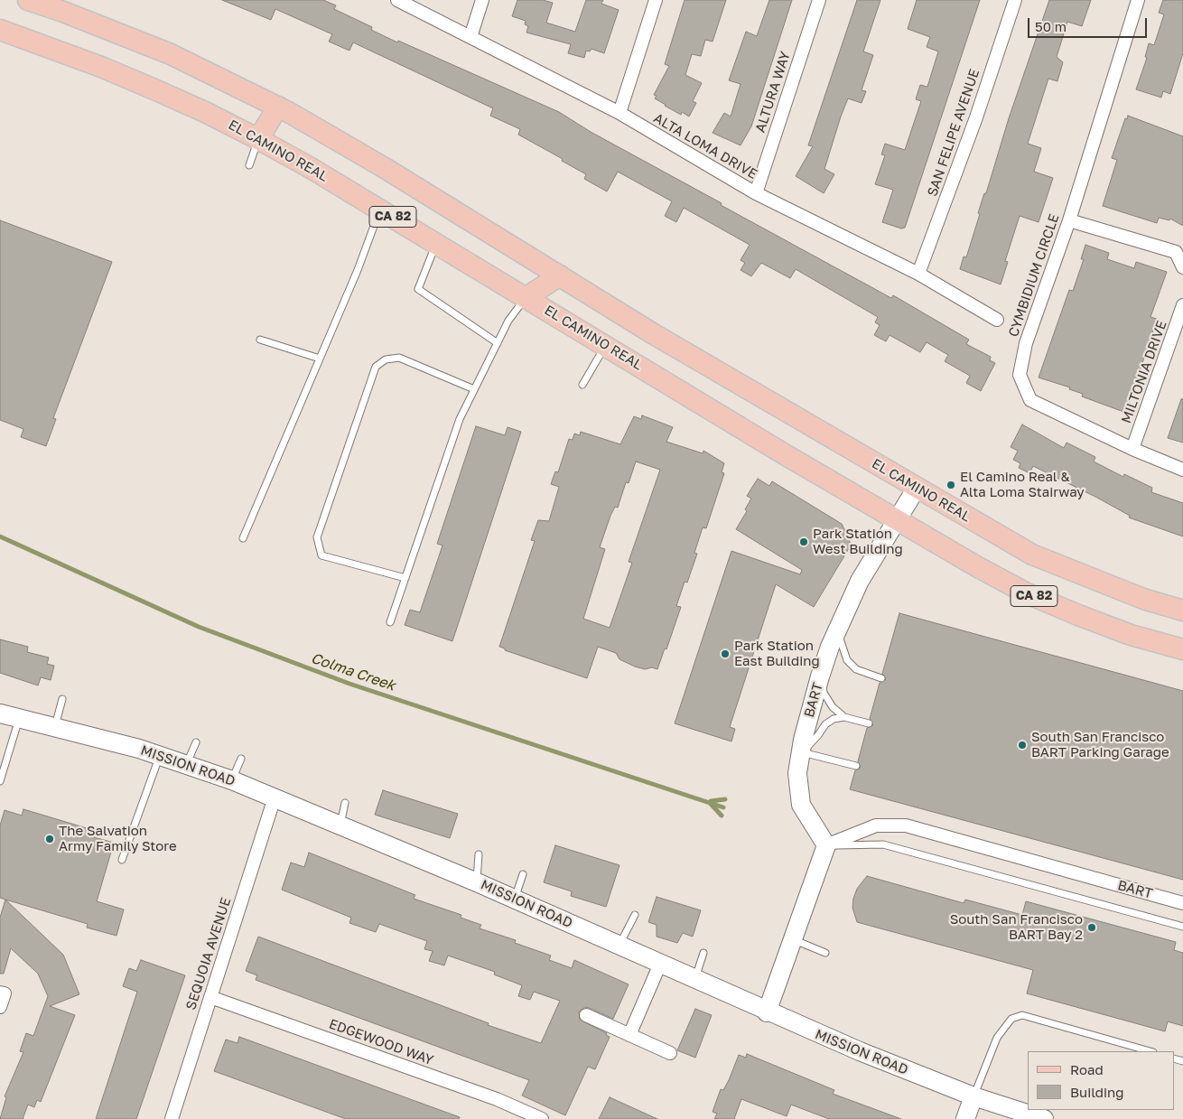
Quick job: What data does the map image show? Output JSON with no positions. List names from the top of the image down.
{
  "streets": {
    "main road": [
      "EL CAMINO REAL",
      "CA 82",
      "BART",
      "MISSION ROAD"
    ],
    "street": [
      "ALTURA WAY",
      "SAN FELIPE AVENUE",
      "ALTA LOMA DRIVE",
      "CYMBIDIUM CIRCLE",
      "MILTONIA DRIVE",
      "SEQUOIA AVENUE",
      "EDGEWOOD WAY"
    ]
  },
  "crossings": [
    ["ALTURA WAY", "ALTA LOMA DRIVE"],
    ["SAN FELIPE AVENUE", "ALTA LOMA DRIVE"],
    ["EL CAMINO REAL", "BART"],
    ["CYMBIDIUM CIRCLE", "MILTONIA DRIVE"],
    ["MISSION ROAD", "SEQUOIA AVENUE"],
    ["SEQUOIA AVENUE", "EDGEWOOD WAY"]
  ],
  "water": ["Colma Creek"],
  "places": [
    "El Camino Real & Alta Loma Stairway",
    "Park Station West Building",
    "Park Station East Building",
    "South San Francisco BART Parking Garage",
    "The Salvation Army Family Store",
    "South San Francisco BART Bay 2"
  ],
  "legend": ["Road", "Building"],
  "scale_bar": "50 m"
}
